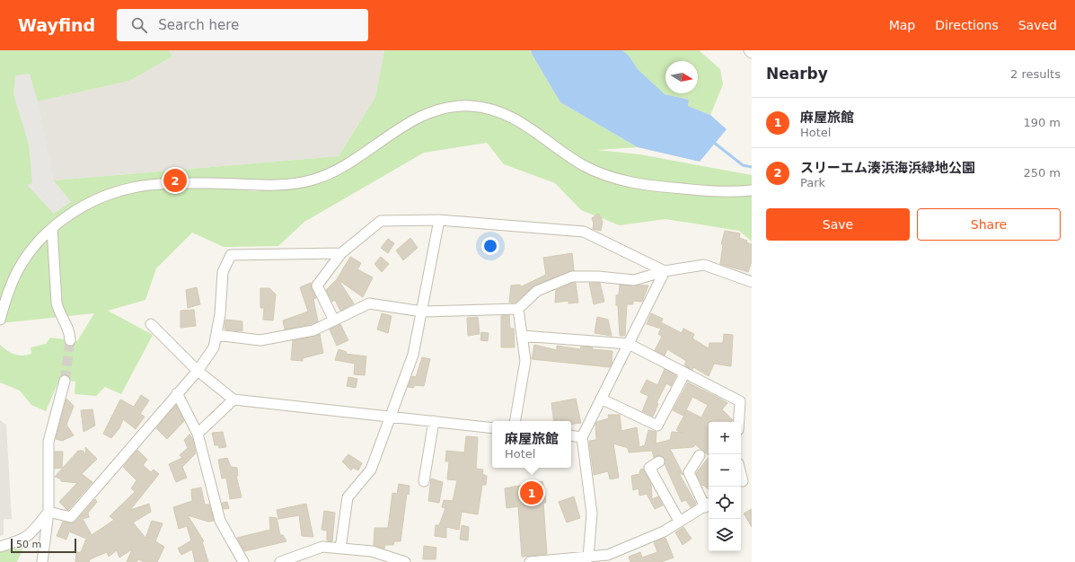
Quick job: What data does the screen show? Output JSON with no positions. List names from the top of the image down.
{
  "scale_bar": "50 m",
  "north": "right",
  "page": {
    "header": "Wayfind",
    "search": "Search here",
    "nav": ["Map", "Directions", "Saved"],
    "heading": ["Nearby", "2 results"],
    "list": [
      {
        "mark": "1",
        "name": "麻屋旅館",
        "note": "Hotel",
        "value": "190 m"
      },
      {
        "mark": "2",
        "name": "スリーエム湊浜海浜緑地公園",
        "note": "Park",
        "value": "250 m"
      }
    ],
    "pins": ["2", "1"],
    "buttons": ["Save", "Share"],
    "popup": ["麻屋旅館", "Hotel"],
    "map_buttons": ["+", "−"],
    "scale": "50 m"
  }
}
